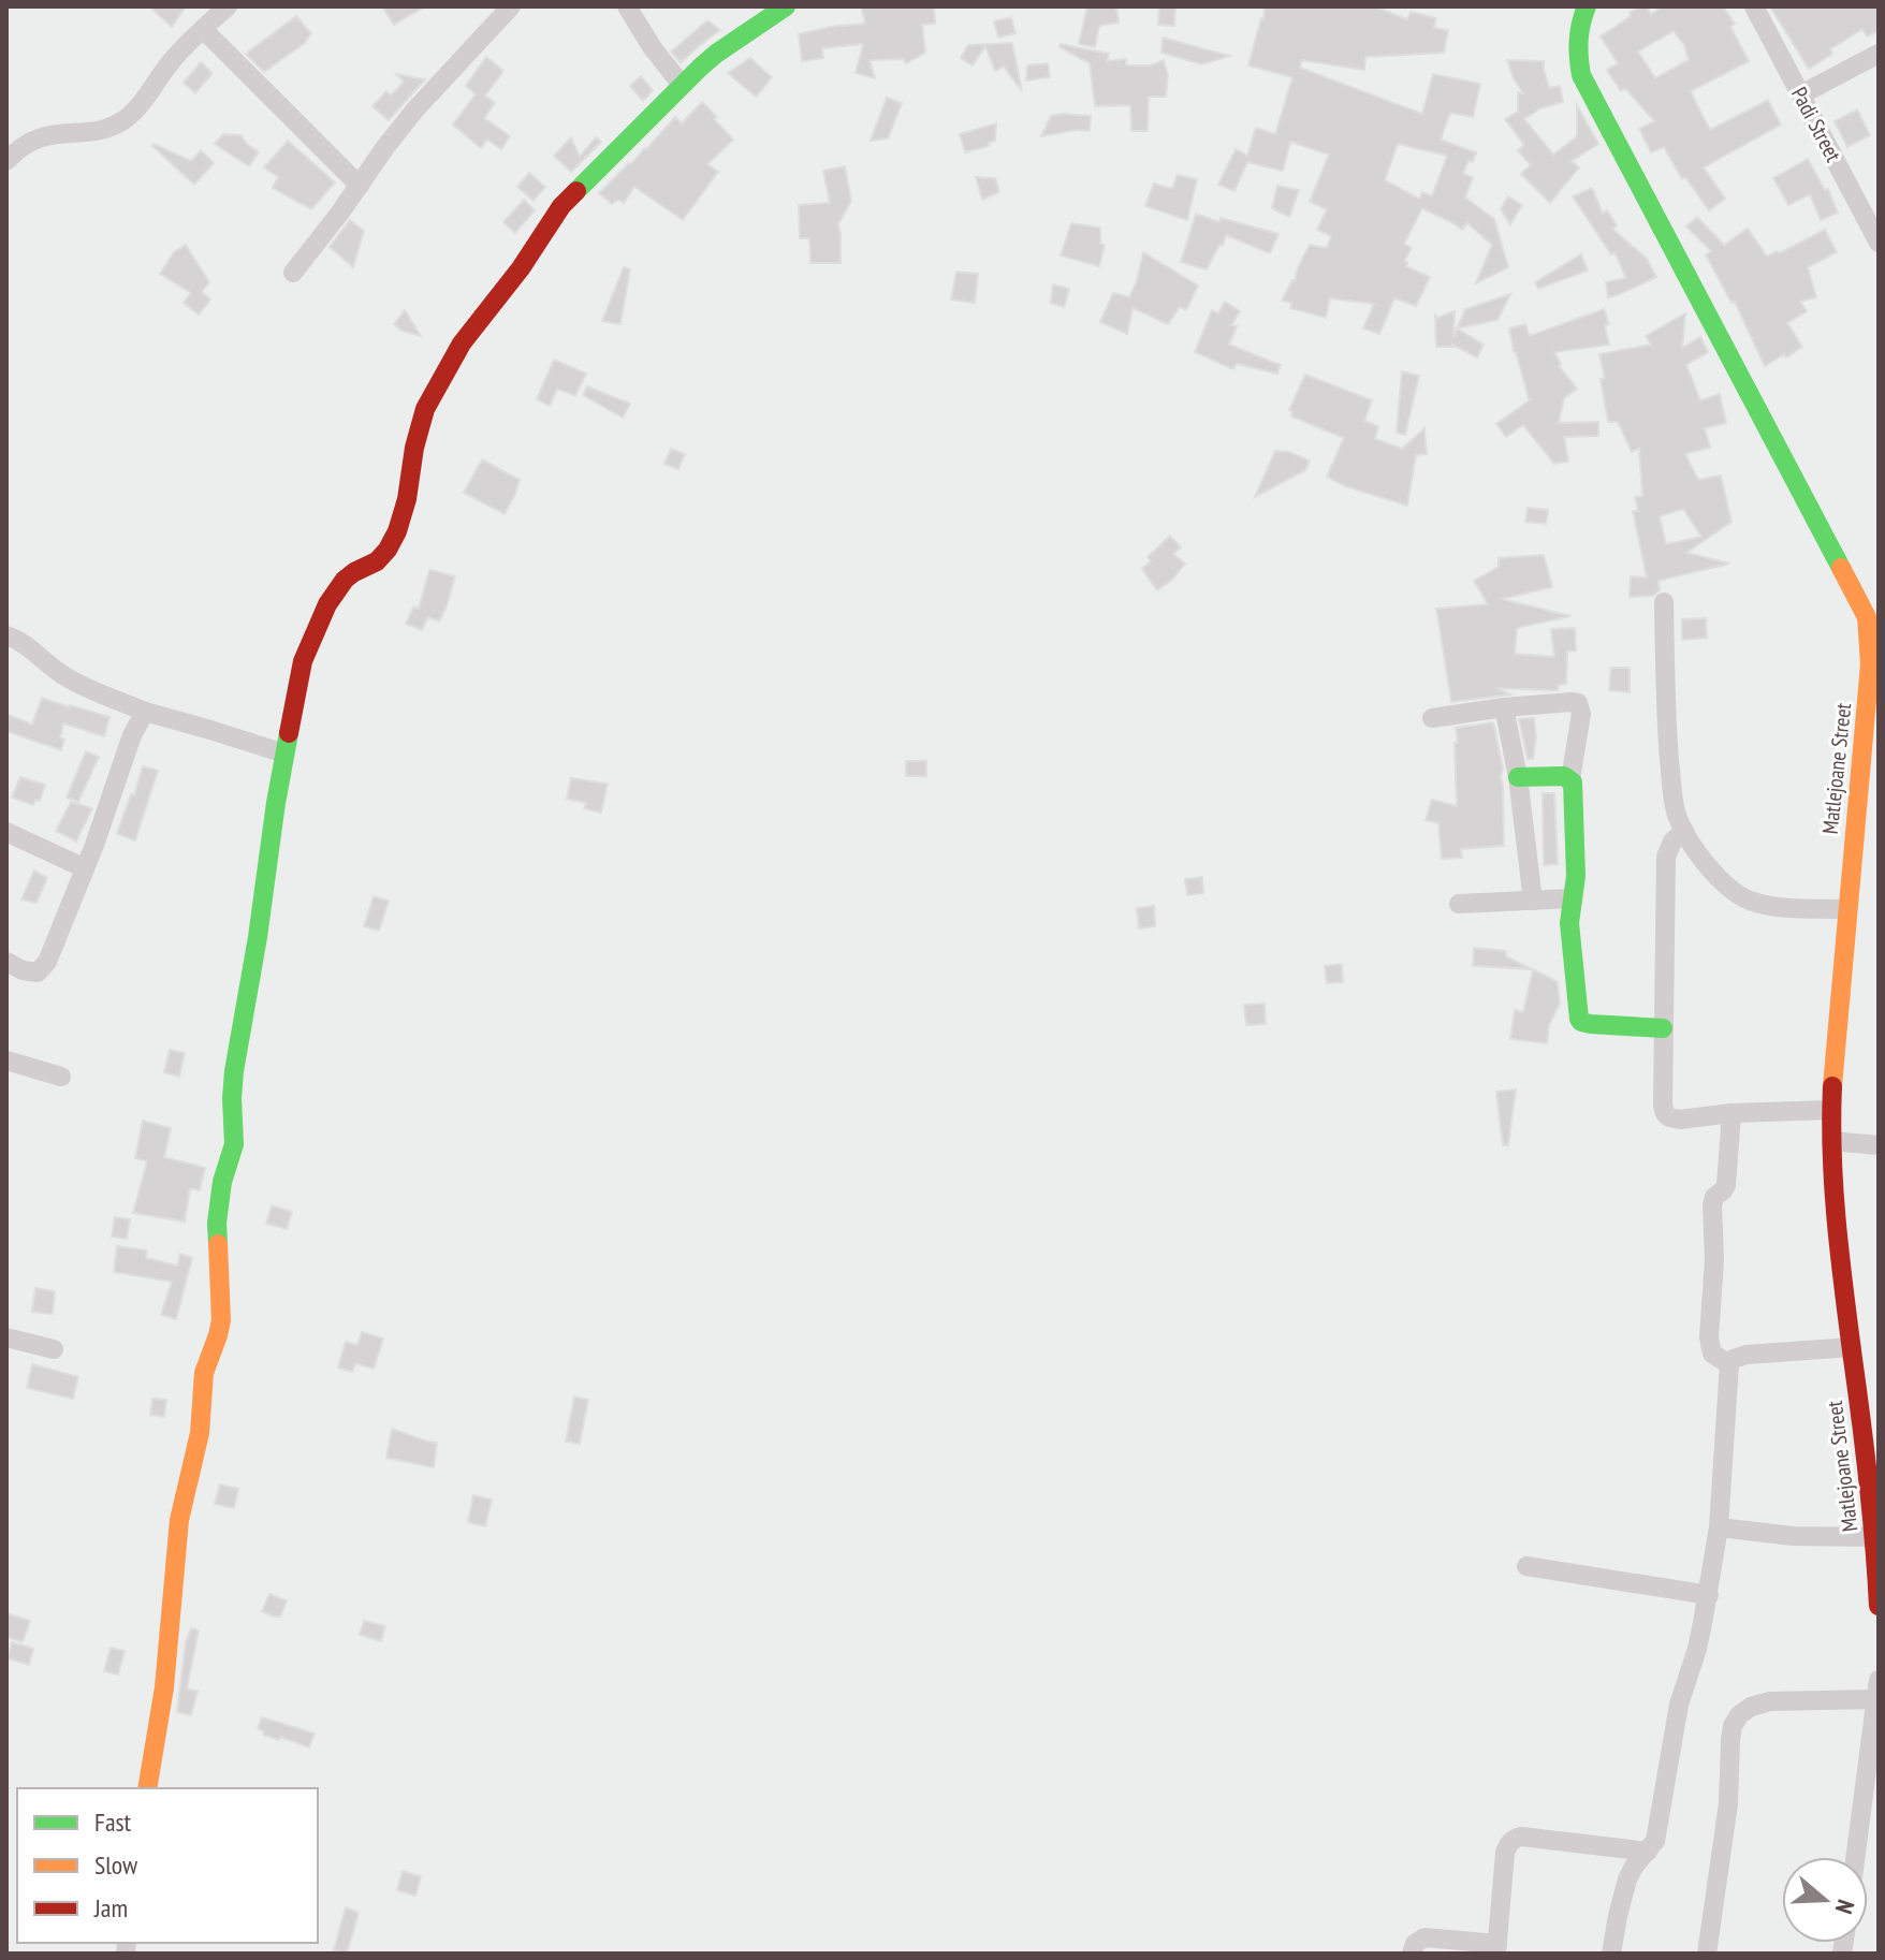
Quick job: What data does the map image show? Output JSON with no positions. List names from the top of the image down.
{
  "streets": {
    "street": ["Padi Street", "Matlejoane Street"]
  },
  "legend": ["Fast", "Slow", "Jam"],
  "north": "right"
}
